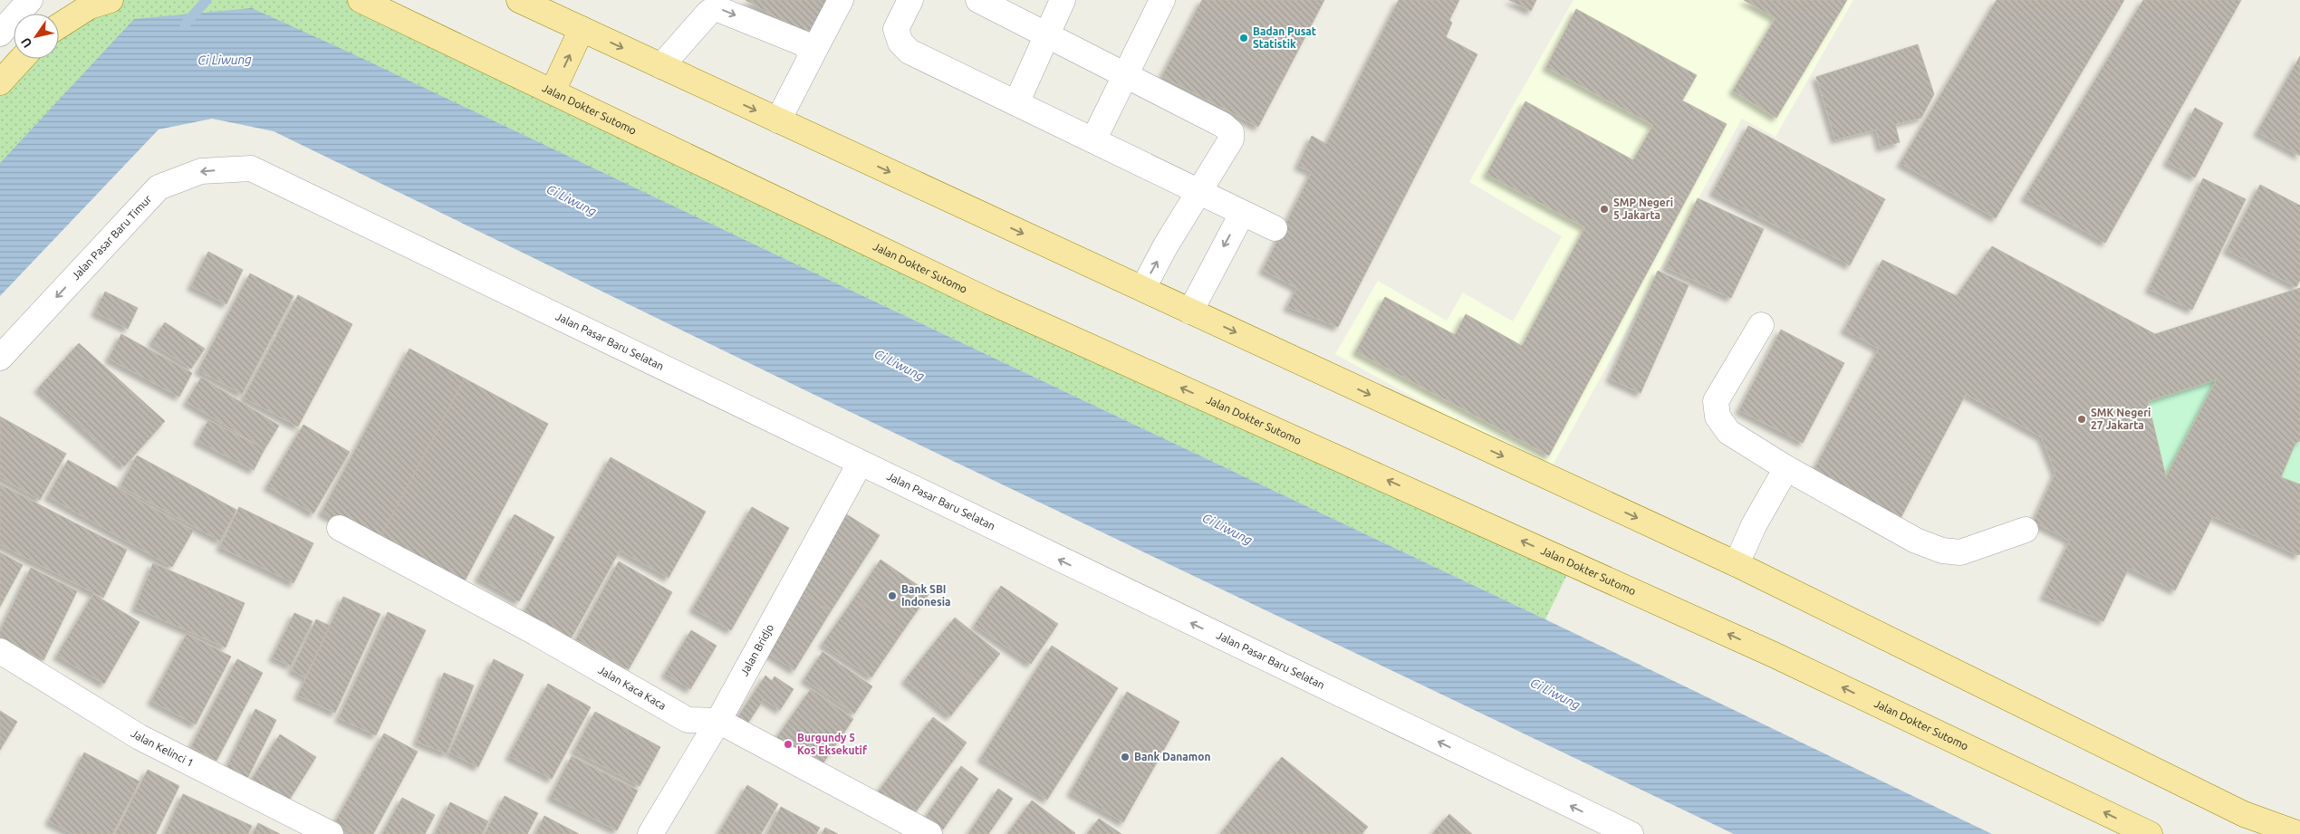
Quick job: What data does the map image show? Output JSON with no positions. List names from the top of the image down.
{
  "streets": {
    "main road": ["Jalan Dokter Sutomo"],
    "street": [
      "Jalan Pasar Baru Timur",
      "Jalan Pasar Baru Selatan",
      "Jalan Bridjo",
      "Jalan Kaca Kaca",
      "Jalan Kelinci 1"
    ]
  },
  "crossings": [
    ["Jalan Pasar Baru Timur", "Jalan Pasar Baru Selatan"],
    ["Jalan Pasar Baru Selatan", "Jalan Bridjo"],
    ["Jalan Bridjo", "Jalan Kaca Kaca"]
  ],
  "one_way": ["Jalan Pasar Baru Timur", "Jalan Pasar Baru Selatan"],
  "water": ["Ci Liwung"],
  "places": [
    "Badan Pusat Statistik",
    "SMP Negeri 5 Jakarta",
    "SMK Negeri 27 Jakarta",
    "Bank SBI Indonesia",
    "Burgundy 5 Kos Eksekutif",
    "Bank Danamon"
  ],
  "north": "bottom left"
}
